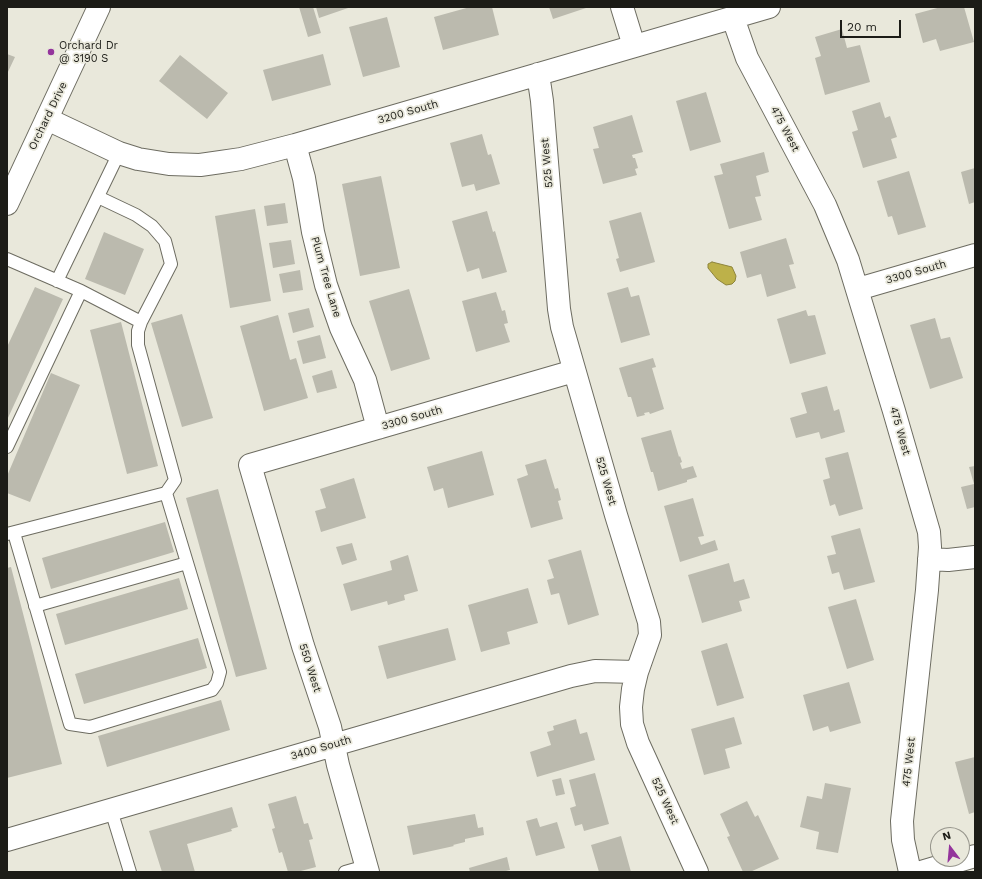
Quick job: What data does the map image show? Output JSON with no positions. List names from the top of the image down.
{
  "streets": {
    "street": [
      "3200 South",
      "Orchard Drive",
      "475 West",
      "525 West",
      "3300 South",
      "Plum Tree Lane",
      "550 West",
      "3400 South"
    ]
  },
  "crossings": [
    ["3200 South", "Orchard Drive"],
    ["3200 South", "475 West"],
    ["3200 South", "525 West"],
    ["3200 South", "Plum Tree Lane"],
    ["475 West", "3300 South"],
    ["525 West", "3300 South"],
    ["525 West", "3400 South"],
    ["3300 South", "Plum Tree Lane"],
    ["3300 South", "550 West"],
    ["550 West", "3400 South"]
  ],
  "places": ["Orchard Dr @ 3190 S"],
  "scale_bar": "20 m",
  "north": "top"
}
